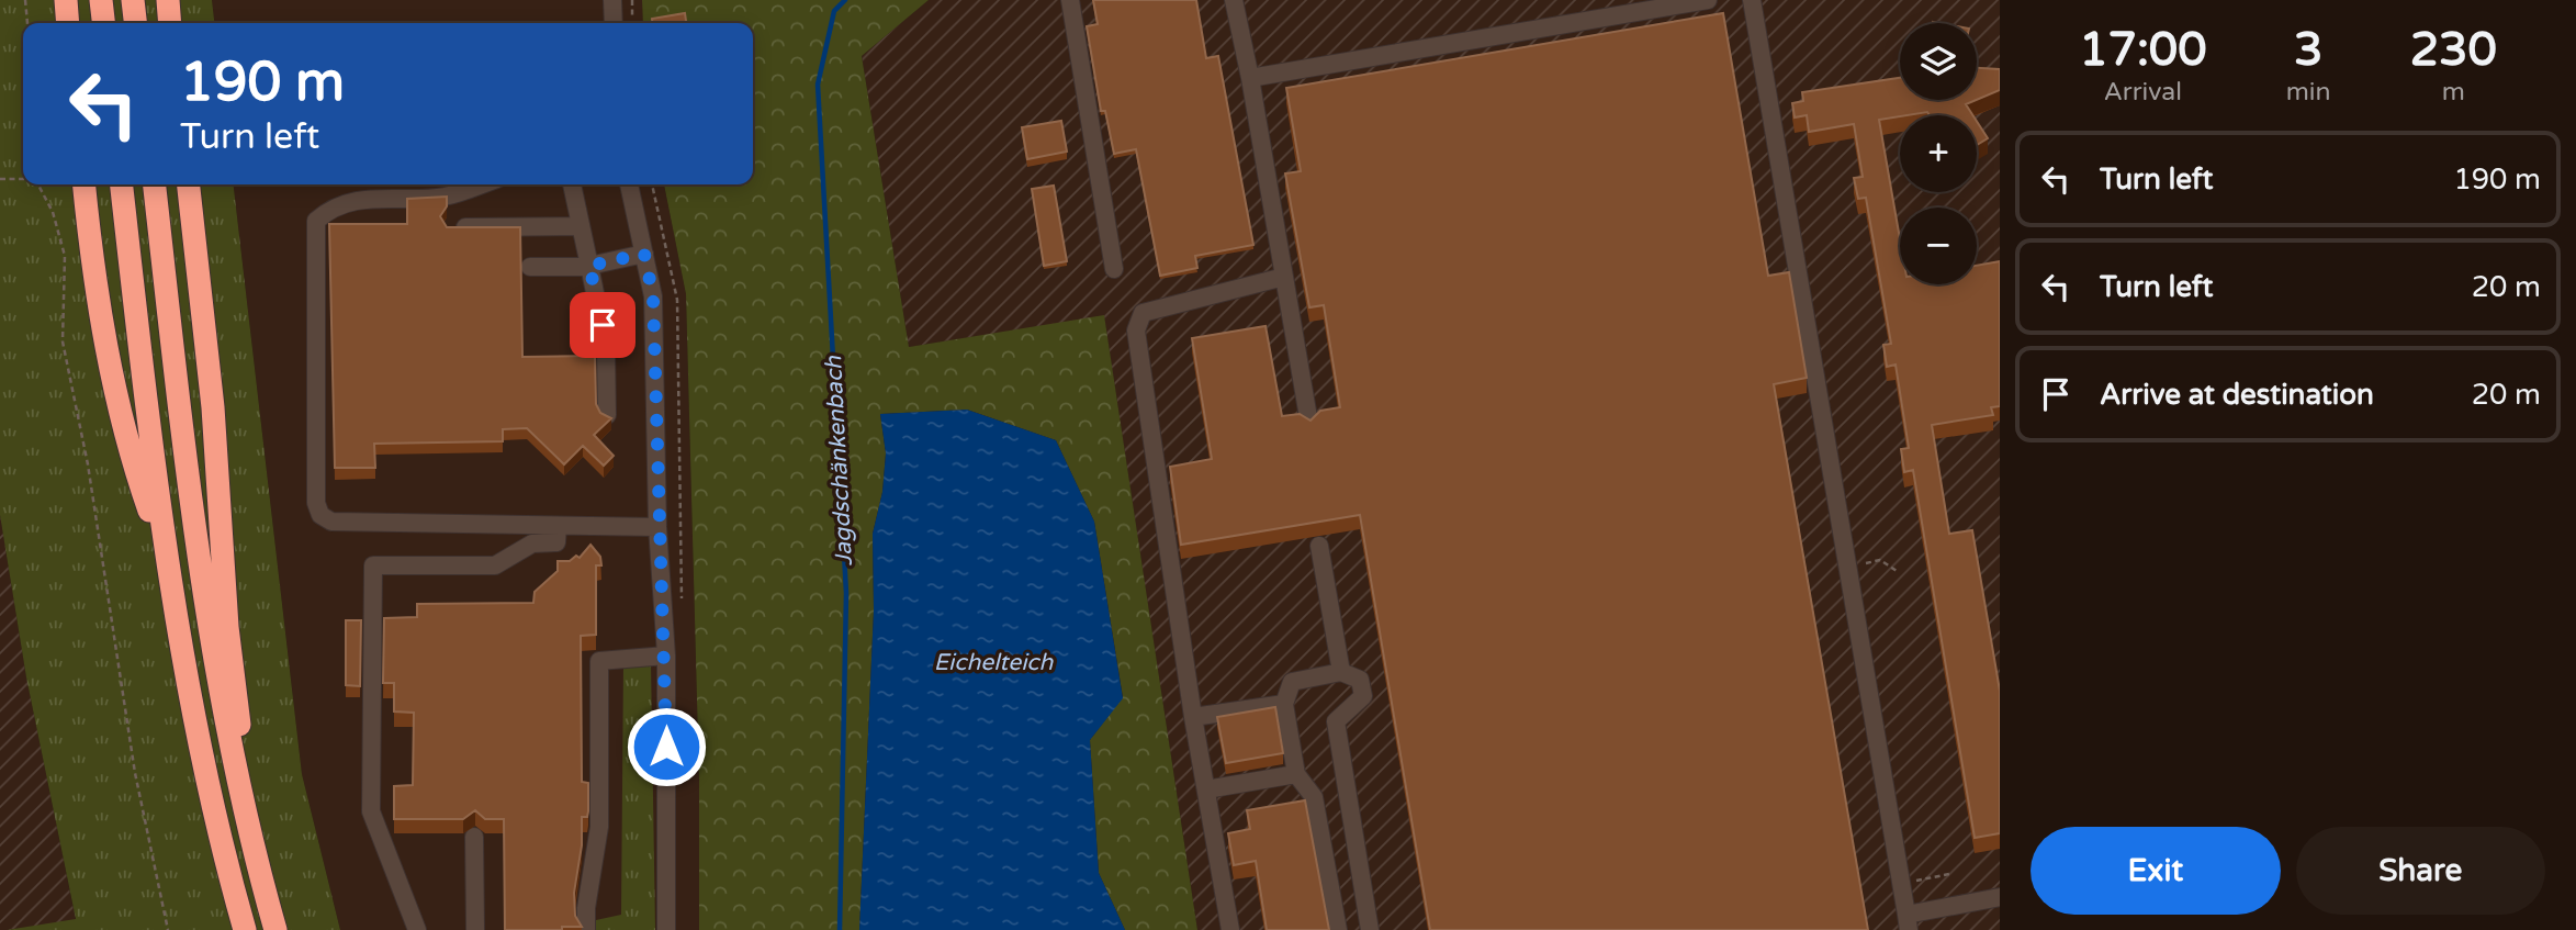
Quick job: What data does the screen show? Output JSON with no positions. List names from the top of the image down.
{
  "water": ["Jagdschänkenbach", "Eichelteich"],
  "page": {
    "eta": [
      "17:00",
      "Arrival",
      "3",
      "min",
      "230",
      "m"
    ],
    "map_buttons": ["+", "−"],
    "turn": ["190 m", "Turn left"],
    "list": [
      {
        "name": "Turn left",
        "value": "190 m"
      },
      {
        "name": "Turn left",
        "value": "20 m"
      },
      {
        "name": "Arrive at destination",
        "value": "20 m"
      }
    ],
    "buttons": ["Exit", "Share"]
  }
}
